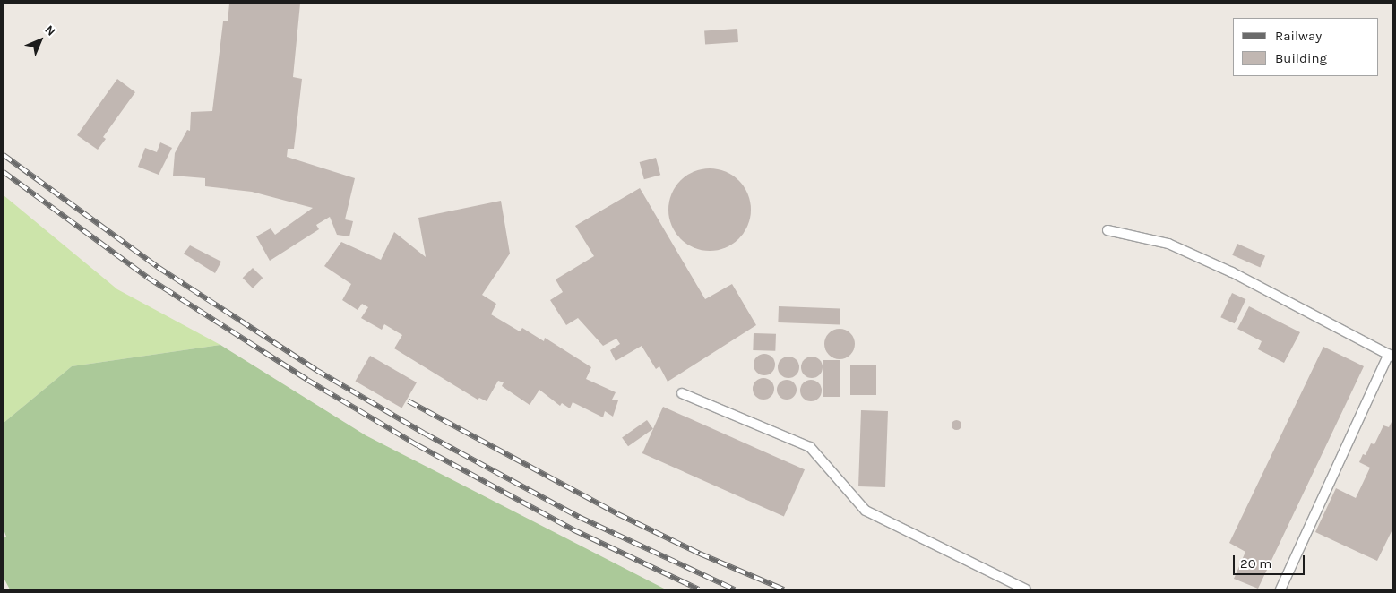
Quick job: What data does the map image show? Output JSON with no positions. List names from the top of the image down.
{
  "legend": ["Railway", "Building"],
  "scale_bar": "20 m",
  "north": "top right"
}
